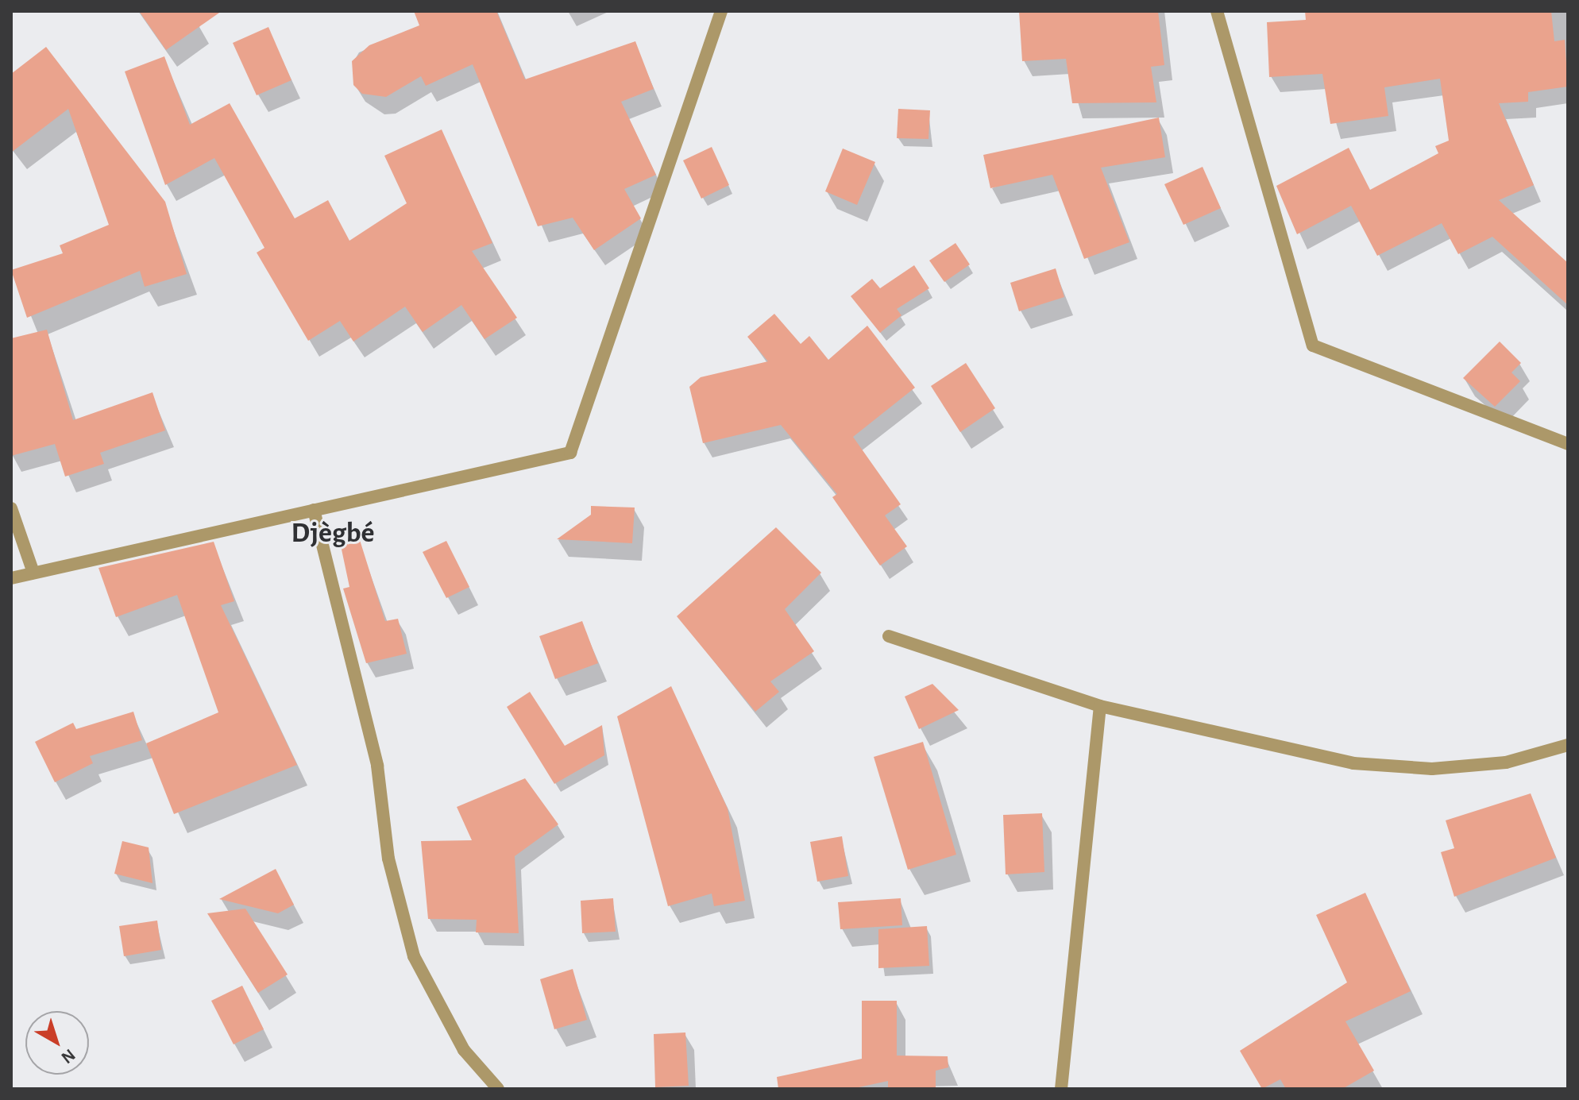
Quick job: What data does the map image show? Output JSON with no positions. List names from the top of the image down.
{
  "districts": ["Djègbé"],
  "north": "bottom right"
}
